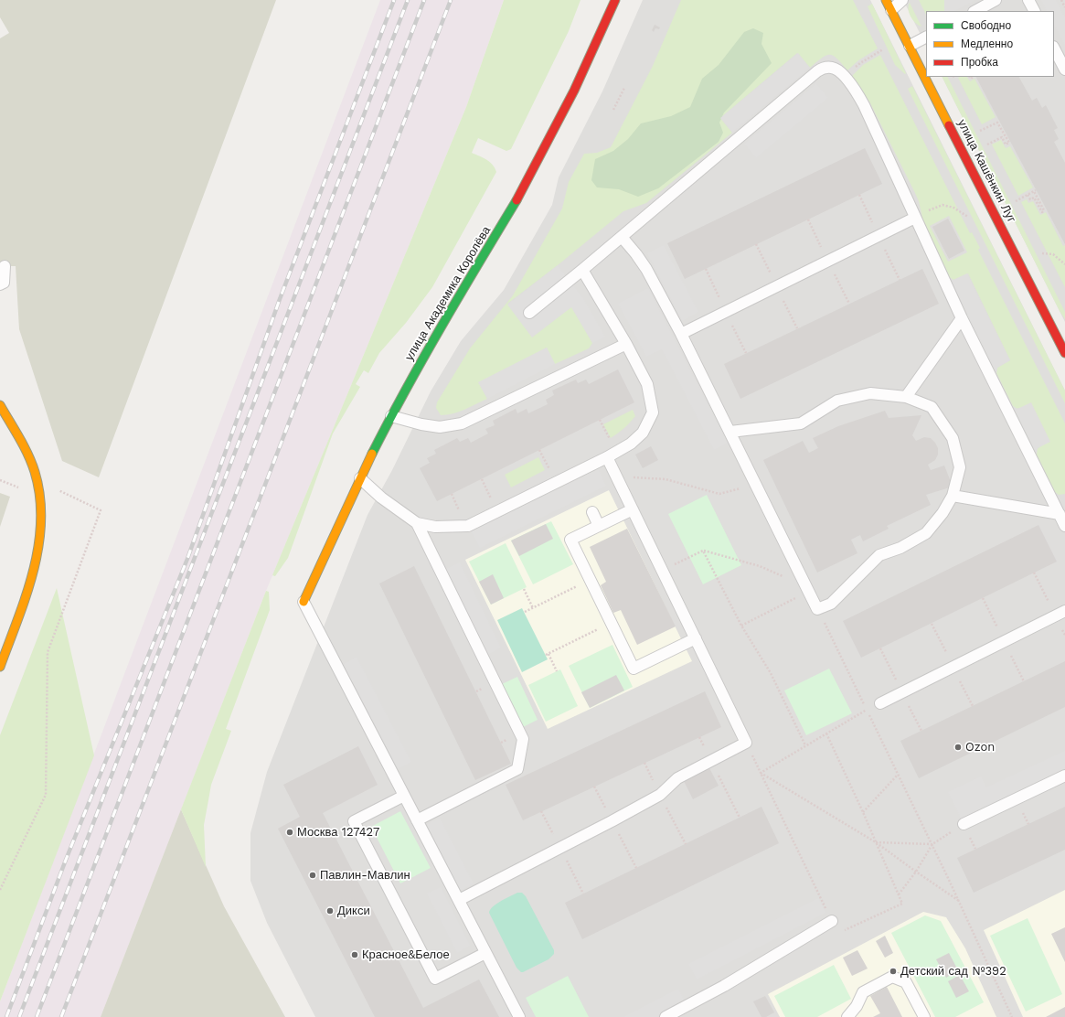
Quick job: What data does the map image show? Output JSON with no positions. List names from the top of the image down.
{
  "streets": {
    "street": ["улица Кашёнкин Луг", "улица Академика Королёва"]
  },
  "places": [
    "Ozon",
    "Москва 127427",
    "Павлин-Мавлин",
    "Дикси",
    "Красное&Белое",
    "Детский сад №392"
  ],
  "legend": ["Свободно", "Медленно", "Пробка"]
}
